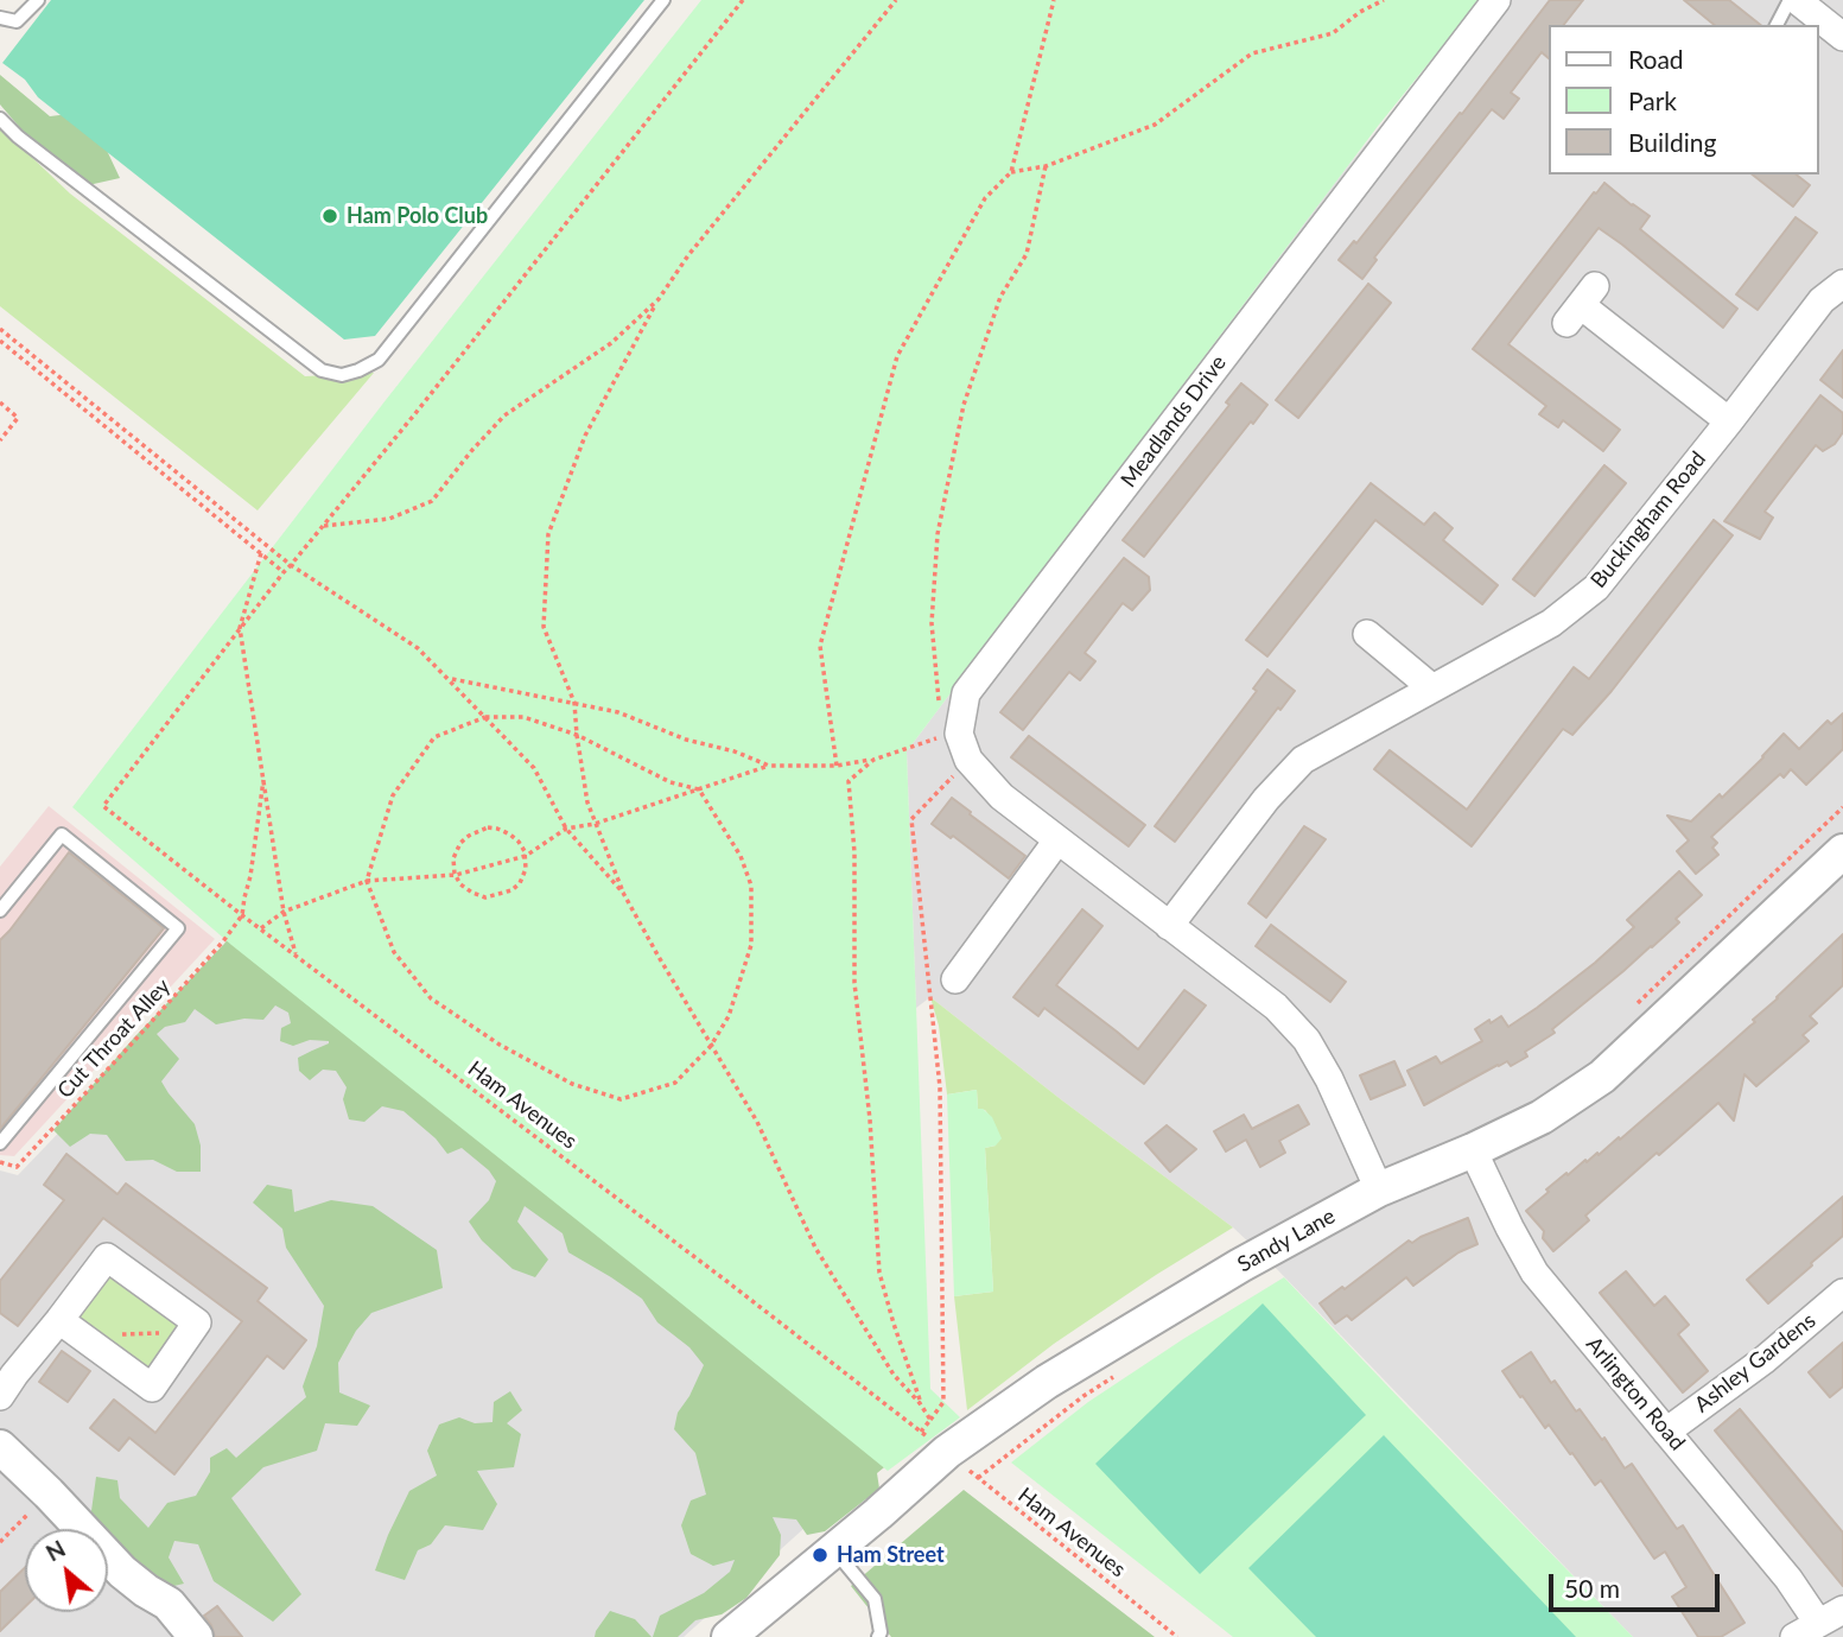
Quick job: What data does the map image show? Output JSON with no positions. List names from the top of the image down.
{
  "streets": {
    "street": [
      "Meadlands Drive",
      "Buckingham Road",
      "Sandy Lane",
      "Ashley Gardens",
      "Arlington Road"
    ],
    "path": ["Cut Throat Alley", "Ham Avenues"]
  },
  "crossings": [
    ["Cut Throat Alley", "Ham Avenues"],
    ["Ham Avenues", "Sandy Lane"],
    ["Sandy Lane", "Arlington Road"],
    ["Ashley Gardens", "Arlington Road"]
  ],
  "places": ["Ham Polo Club", "Ham Street"],
  "legend": ["Road", "Park", "Building"],
  "scale_bar": "50 m",
  "north": "top left"
}
